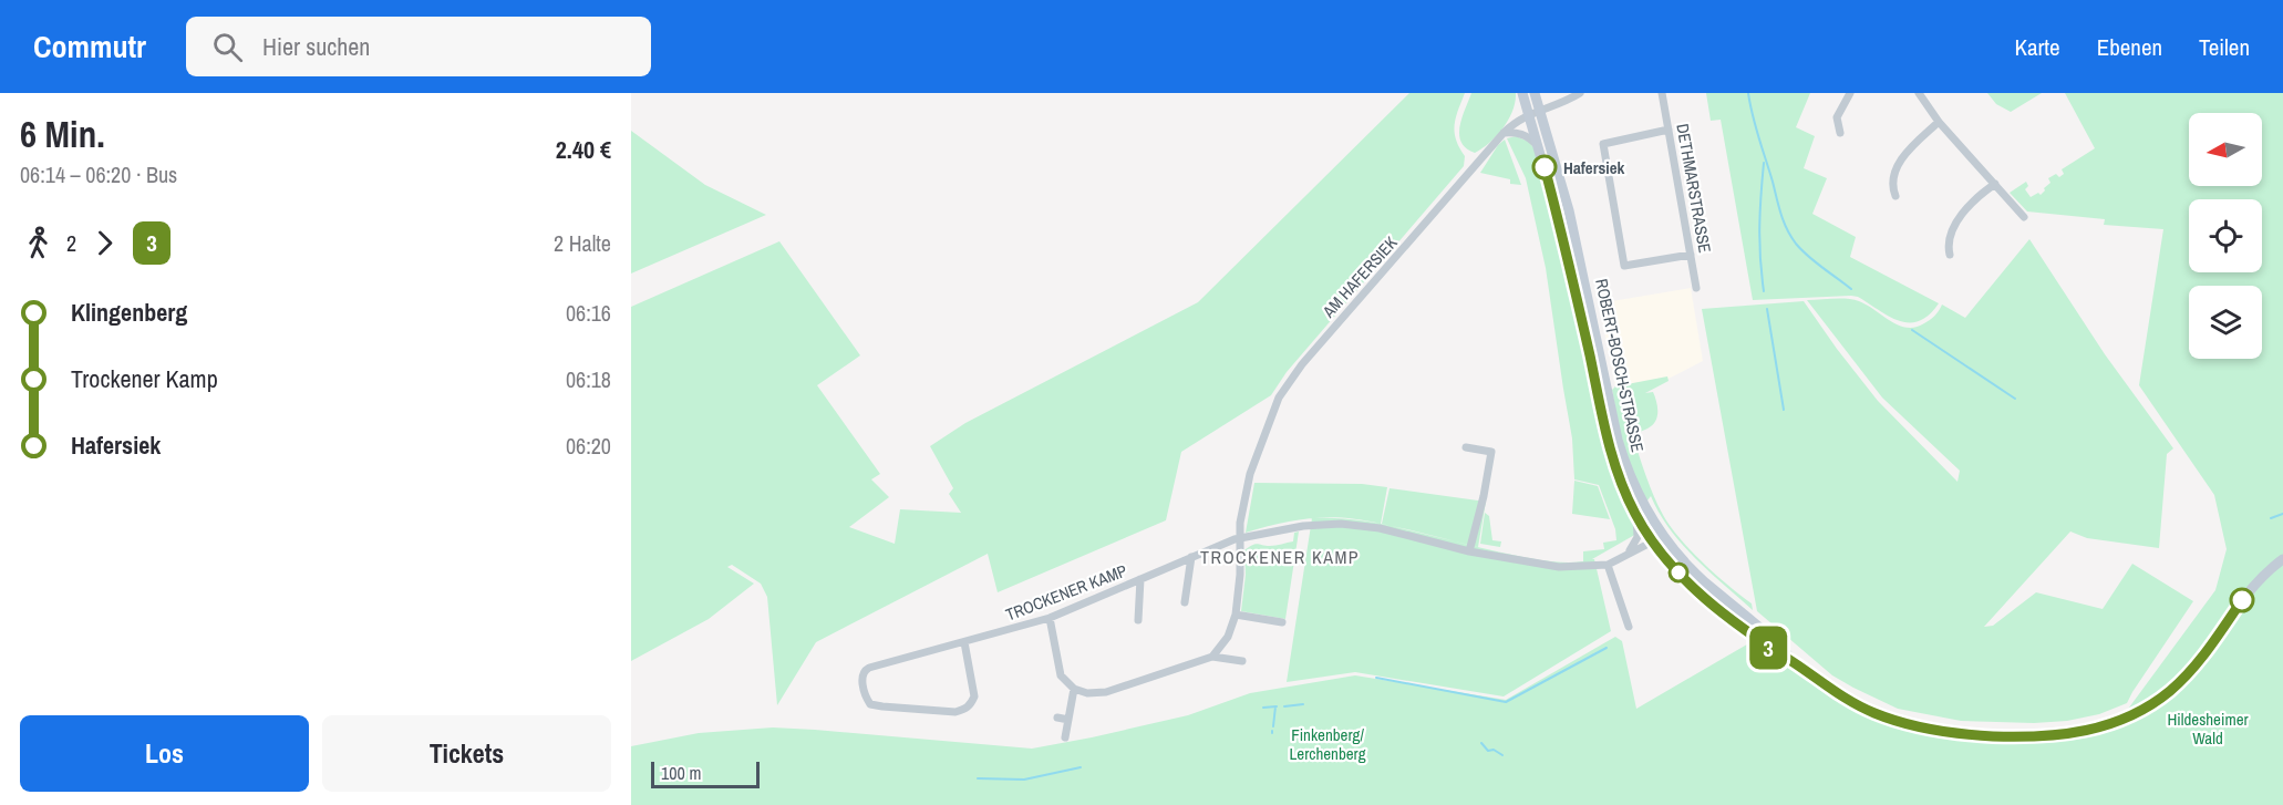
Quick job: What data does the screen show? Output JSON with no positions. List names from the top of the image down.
{
  "streets": {
    "main road": ["ROBERT-BOSCH-STRASSE"],
    "street": ["DETHMARSTRASSE", "AM HAFERSIEK", "TROCKENER KAMP"]
  },
  "crossings": [
    ["AM HAFERSIEK", "ROBERT-BOSCH-STRASSE"],
    ["AM HAFERSIEK", "TROCKENER KAMP"],
    ["ROBERT-BOSCH-STRASSE", "TROCKENER KAMP"]
  ],
  "districts": ["TROCKENER KAMP"],
  "parks": ["Hildesheimer Wald", "Finkenberg/ Lerchenberg"],
  "places": ["Hafersiek"],
  "lines": ["bus line 3"],
  "scale_bar": "100 m",
  "north": "left",
  "page": {
    "header": "Commutr",
    "search": "Hier suchen",
    "nav": ["Karte", "Ebenen", "Teilen"],
    "heading": ["6 Min.", "06:14 – 06:20 · Bus", "2.40 €"],
    "on_map": "3",
    "legs": ["2", "3", "2 Halte"],
    "list": [
      {
        "name": "Klingenberg",
        "value": "06:16"
      },
      {
        "name": "Trockener Kamp",
        "value": "06:18"
      },
      {
        "name": "Hafersiek",
        "value": "06:20"
      }
    ],
    "buttons": ["Los", "Tickets"],
    "scale": "100 m"
  }
}
